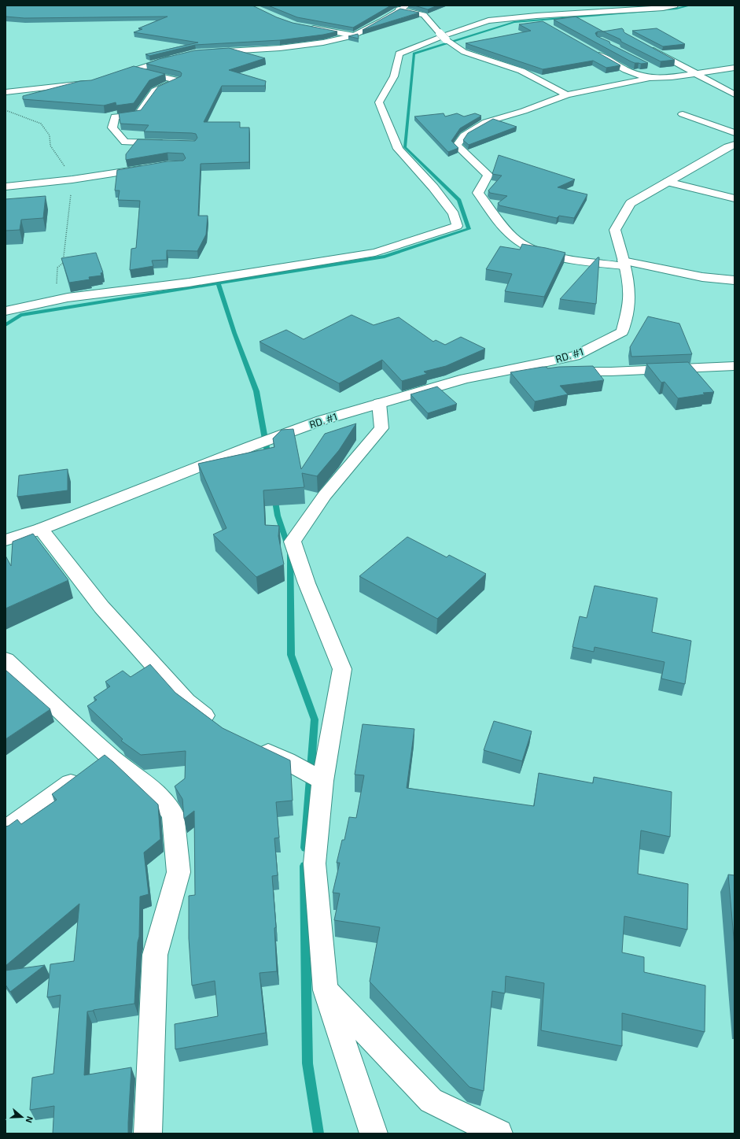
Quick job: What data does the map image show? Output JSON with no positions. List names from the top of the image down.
{
  "streets": {
    "street": ["RD. #1"]
  },
  "north": "right"
}
